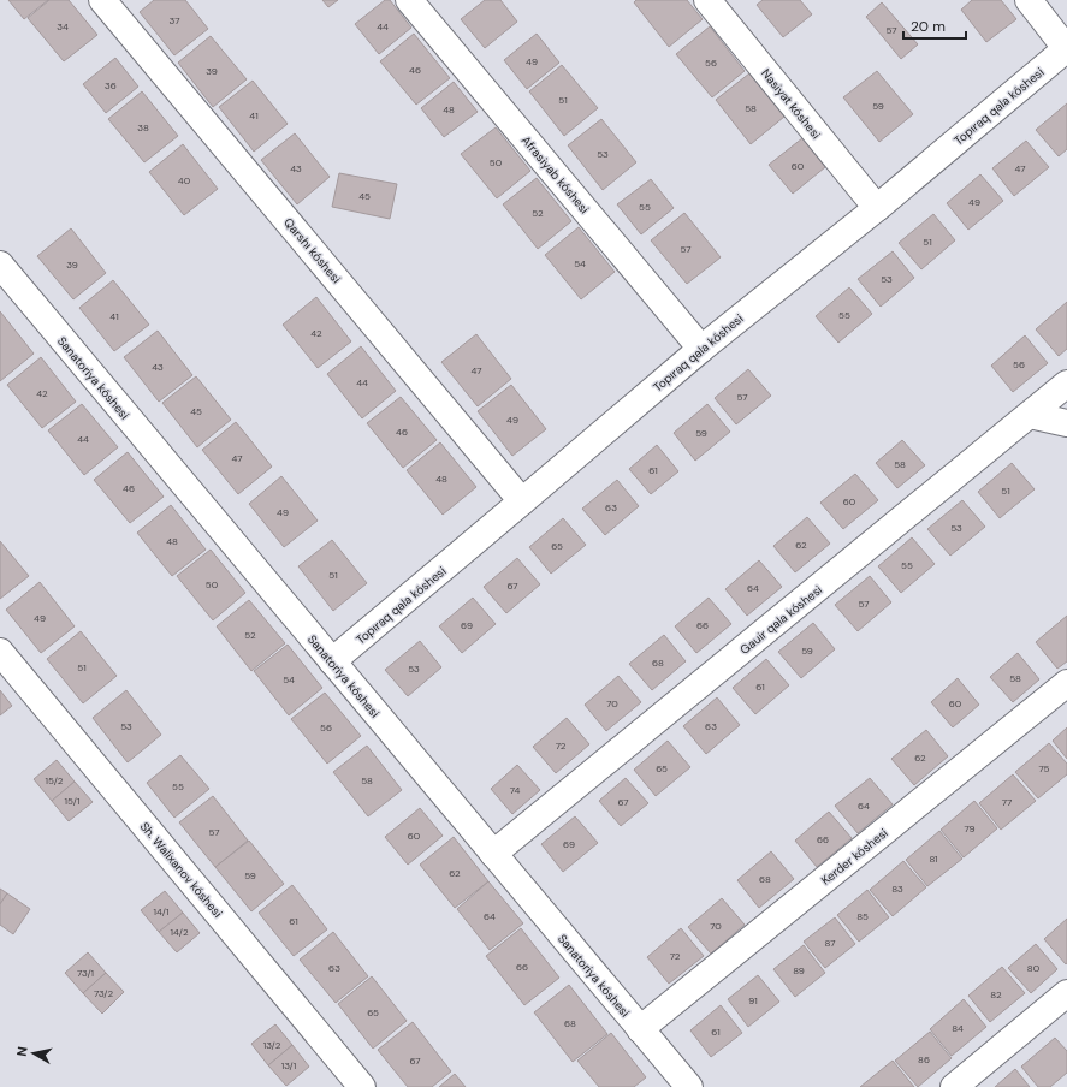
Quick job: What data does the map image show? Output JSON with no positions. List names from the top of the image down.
{
  "streets": {
    "street": [
      "Nasiyat kóshesi",
      "Topıraq qala kóshesi",
      "Afrasiyab kóshesi",
      "Qarshı kóshesi",
      "Sanatoriya kóshesi",
      "Gauir qala kóshesi",
      "Kerder kóshesi",
      "Sh. Walixanov kóshesi"
    ]
  },
  "crossings": [
    ["Nasiyat kóshesi", "Topıraq qala kóshesi"],
    ["Topıraq qala kóshesi", "Afrasiyab kóshesi"],
    ["Topıraq qala kóshesi", "Qarshı kóshesi"],
    ["Topıraq qala kóshesi", "Sanatoriya kóshesi"],
    ["Sanatoriya kóshesi", "Gauir qala kóshesi"],
    ["Sanatoriya kóshesi", "Kerder kóshesi"]
  ],
  "house_numbers": [
    "37",
    "34",
    "44",
    "57",
    "49",
    "56",
    "46",
    "39",
    "36",
    "51",
    "59",
    "58",
    "48",
    "41",
    "38",
    "53",
    "50",
    "60",
    "43",
    "47",
    "40",
    "45",
    "49",
    "55",
    "52",
    "51",
    "57",
    "54",
    "39",
    "53",
    "55",
    "41",
    "42",
    "56",
    "43",
    "47",
    "44",
    "42",
    "57",
    "45",
    "49",
    "46",
    "59",
    "44",
    "47",
    "58",
    "61",
    "48",
    "46",
    "51",
    "60",
    "63",
    "49",
    "53",
    "48",
    "62",
    "65",
    "55",
    "51",
    "50",
    "67",
    "64",
    "57",
    "49",
    "69",
    "66",
    "52",
    "59",
    "68",
    "51",
    "53",
    "58",
    "54",
    "61",
    "70",
    "60",
    "53",
    "63",
    "56",
    "72",
    "62",
    "65",
    "75",
    "15/2",
    "58",
    "55",
    "74",
    "15/1",
    "67",
    "77",
    "64",
    "79",
    "57",
    "60",
    "66",
    "69",
    "81",
    "62",
    "59",
    "68",
    "83",
    "14/1",
    "64",
    "85",
    "61",
    "70",
    "14/2",
    "87",
    "72",
    "66",
    "63",
    "80",
    "89",
    "73/1",
    "73/2",
    "82",
    "91",
    "65",
    "68",
    "84",
    "61",
    "13/2",
    "86",
    "67",
    "13/1"
  ],
  "scale_bar": "20 m",
  "north": "left"
}
